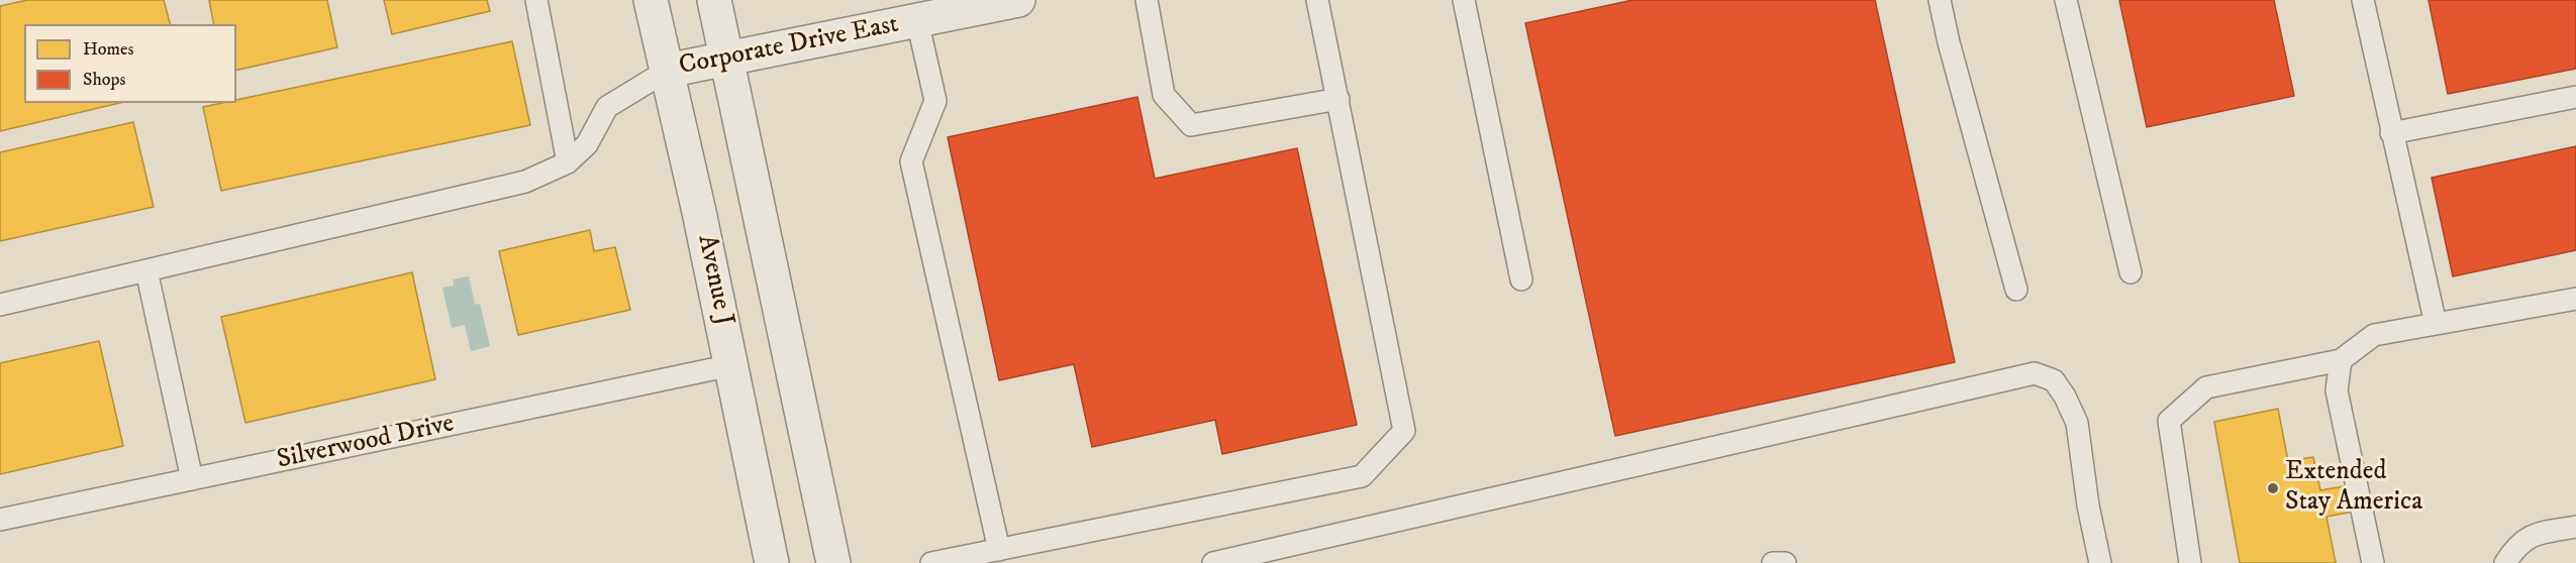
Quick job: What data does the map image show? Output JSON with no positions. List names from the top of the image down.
{
  "streets": {
    "street": ["Corporate Drive East", "Avenue J"],
    "lane": ["Silverwood Drive"]
  },
  "crossings": [
    ["Corporate Drive East", "Avenue J"],
    ["Avenue J", "Silverwood Drive"]
  ],
  "places": ["Extended Stay America"],
  "legend": ["Homes", "Shops"]
}
